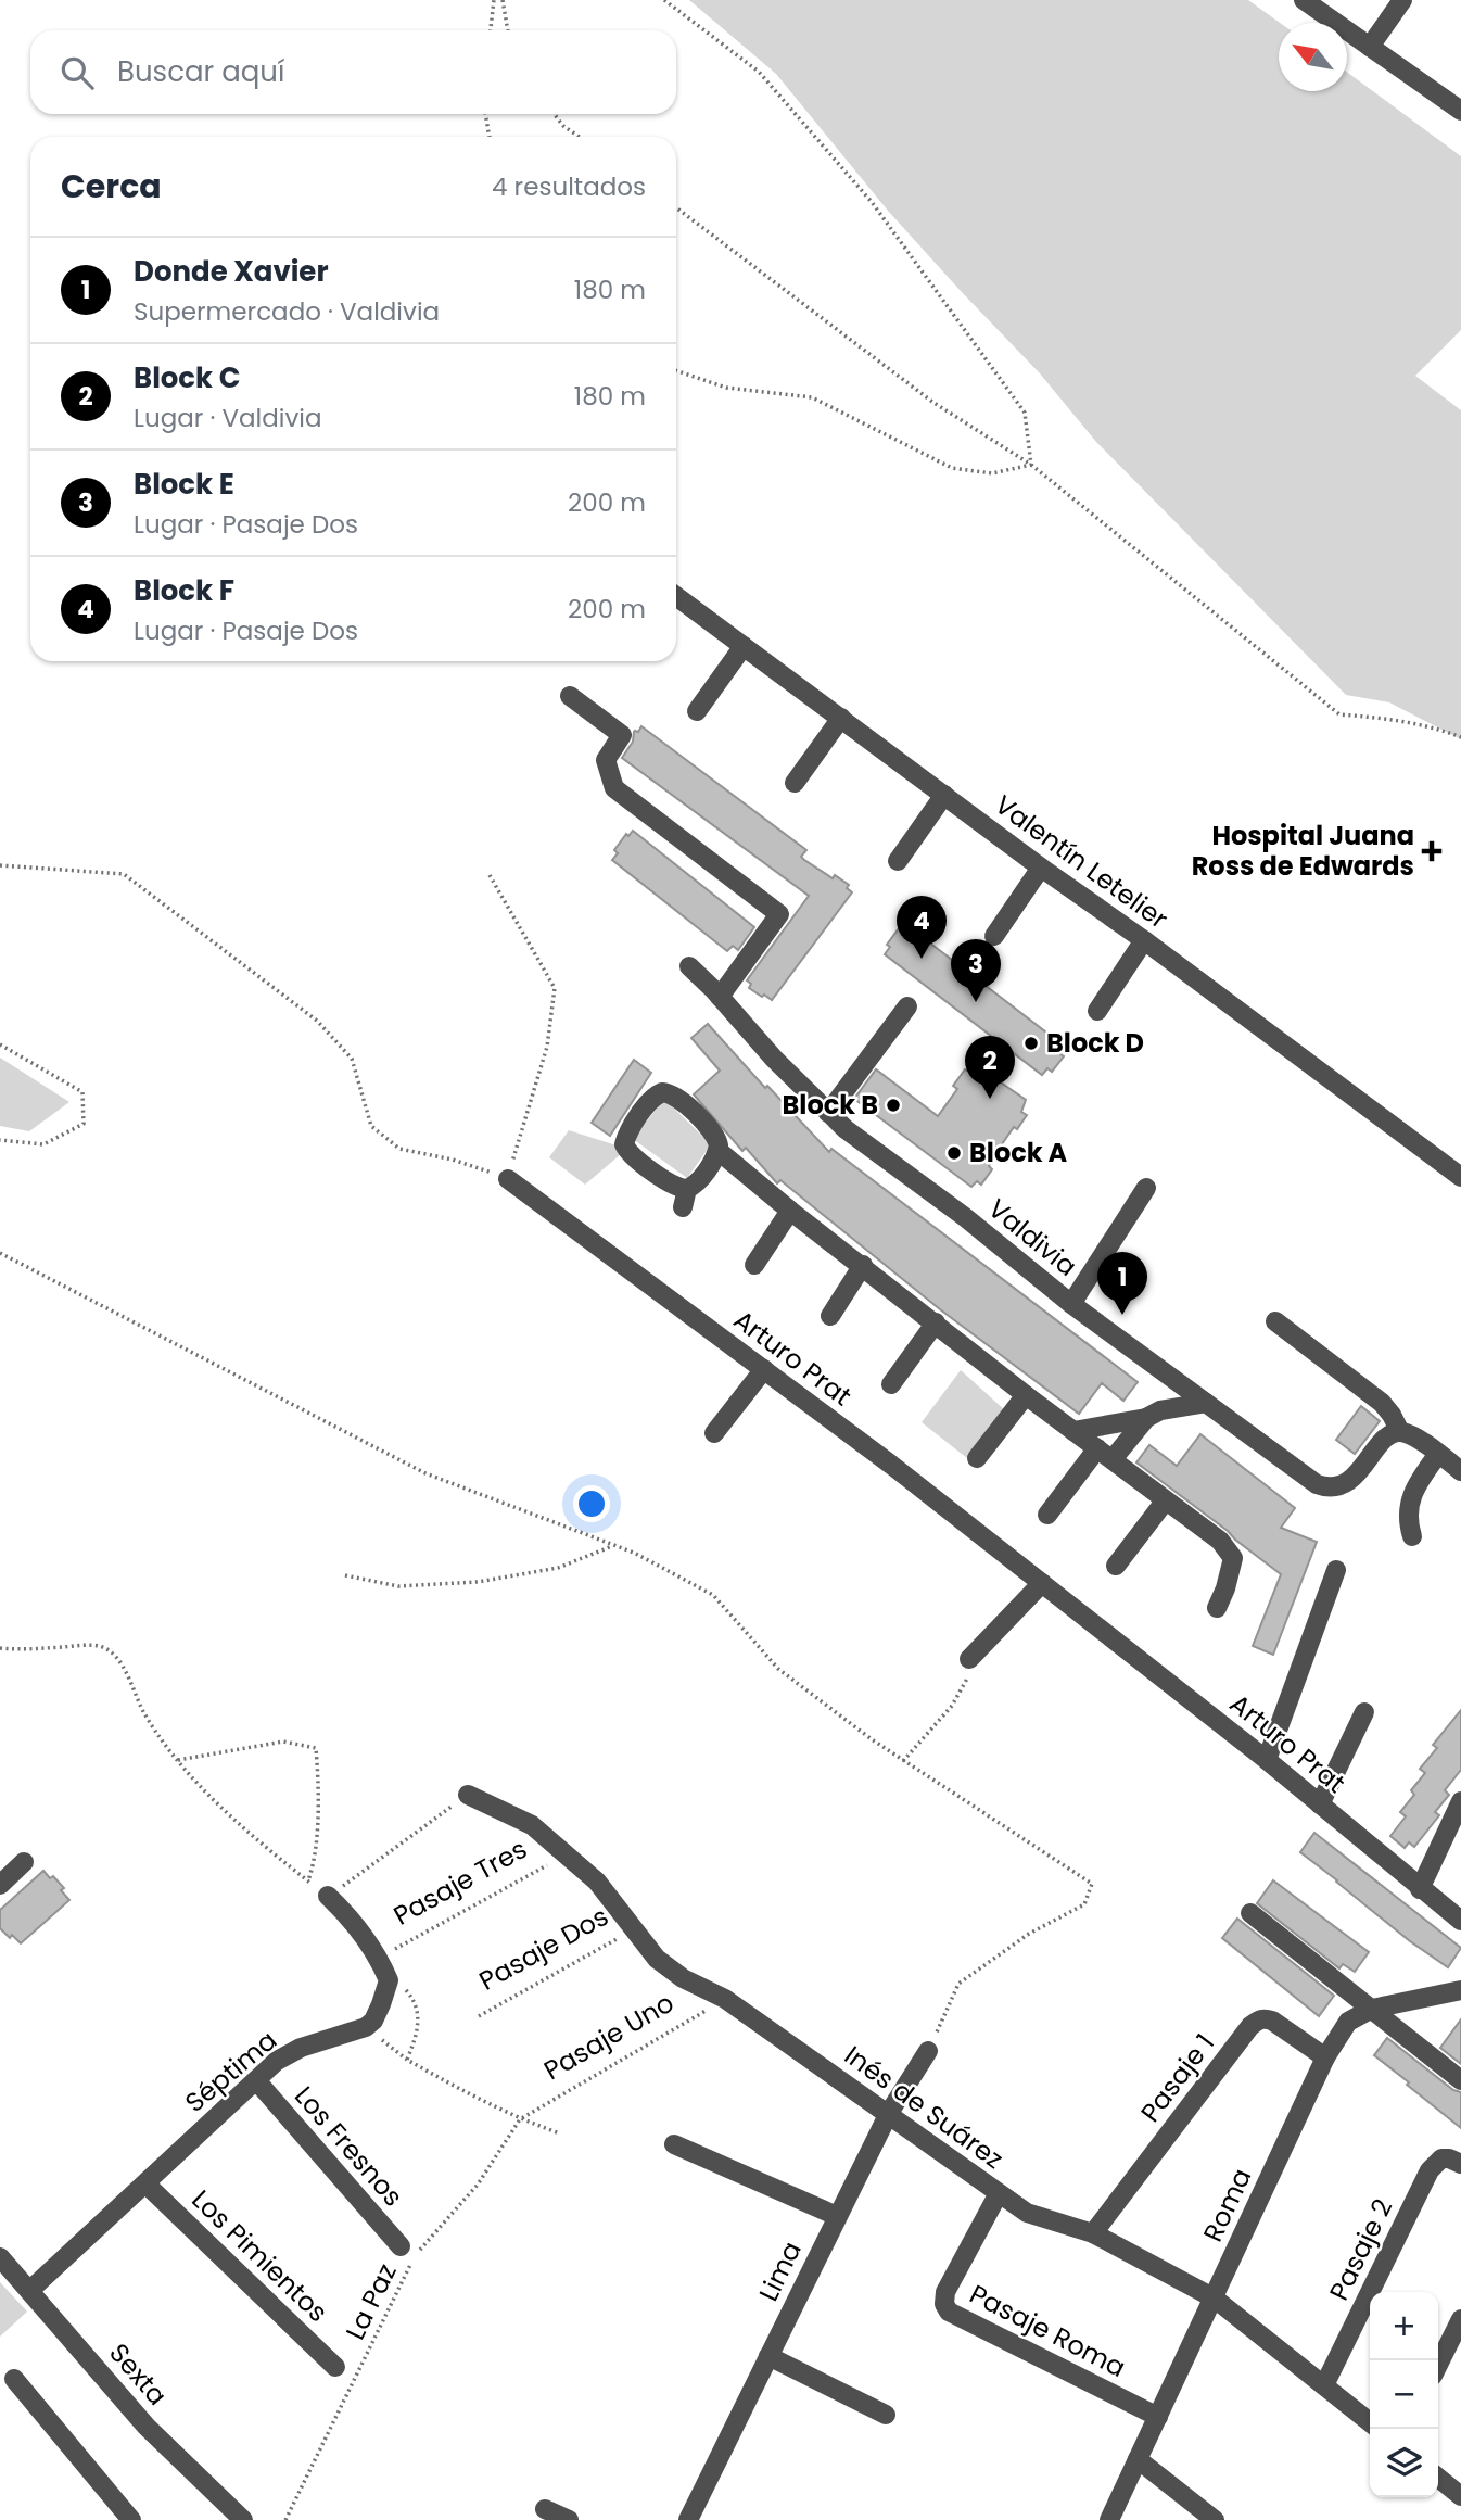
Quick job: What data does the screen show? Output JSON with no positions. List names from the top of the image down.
{
  "streets": {
    "street": [
      "Valentín Letelier",
      "Valdivia",
      "Arturo Prat",
      "Séptima",
      "Pasaje 1",
      "Inés de Suárez",
      "Los Fresnos",
      "Roma",
      "Pasaje 2",
      "Los Pimientos",
      "Lima",
      "Pasaje Roma",
      "Sexta"
    ],
    "path": [
      "Pasaje Tres",
      "Pasaje Dos",
      "Pasaje Uno",
      "La Paz"
    ]
  },
  "crossings": [
    ["Pasaje Tres", "Inés de Suárez"],
    ["Pasaje Dos", "Inés de Suárez"],
    ["Pasaje Uno", "Inés de Suárez"],
    ["Pasaje Uno", "La Paz"],
    ["Séptima", "Los Fresnos"],
    ["Séptima", "Los Pimientos"],
    ["Séptima", "Sexta"],
    ["Pasaje 1", "Inés de Suárez"],
    ["Pasaje 1", "Roma"],
    ["Inés de Suárez", "Roma"],
    ["Inés de Suárez", "Pasaje 2"],
    ["Inés de Suárez", "Lima"],
    ["Inés de Suárez", "Pasaje Roma"],
    ["Roma", "Pasaje Roma"]
  ],
  "places": {
    "health": ["Hospital Juana Ross de Edwards"],
    "other": ["Block D", "Block B", "Block A"]
  },
  "north": "top left",
  "page": {
    "search": "Buscar aquí",
    "heading": ["Cerca", "4 resultados"],
    "list": [
      {
        "mark": "1",
        "name": "Donde Xavier",
        "note": "Supermercado · Valdivia",
        "value": "180 m"
      },
      {
        "mark": "2",
        "name": "Block C",
        "note": "Lugar · Valdivia",
        "value": "180 m"
      },
      {
        "mark": "3",
        "name": "Block E",
        "note": "Lugar · Pasaje Dos",
        "value": "200 m"
      },
      {
        "mark": "4",
        "name": "Block F",
        "note": "Lugar · Pasaje Dos",
        "value": "200 m"
      }
    ],
    "pins": [
      "4",
      "3",
      "2",
      "1"
    ],
    "map_buttons": ["+", "−"]
  }
}
